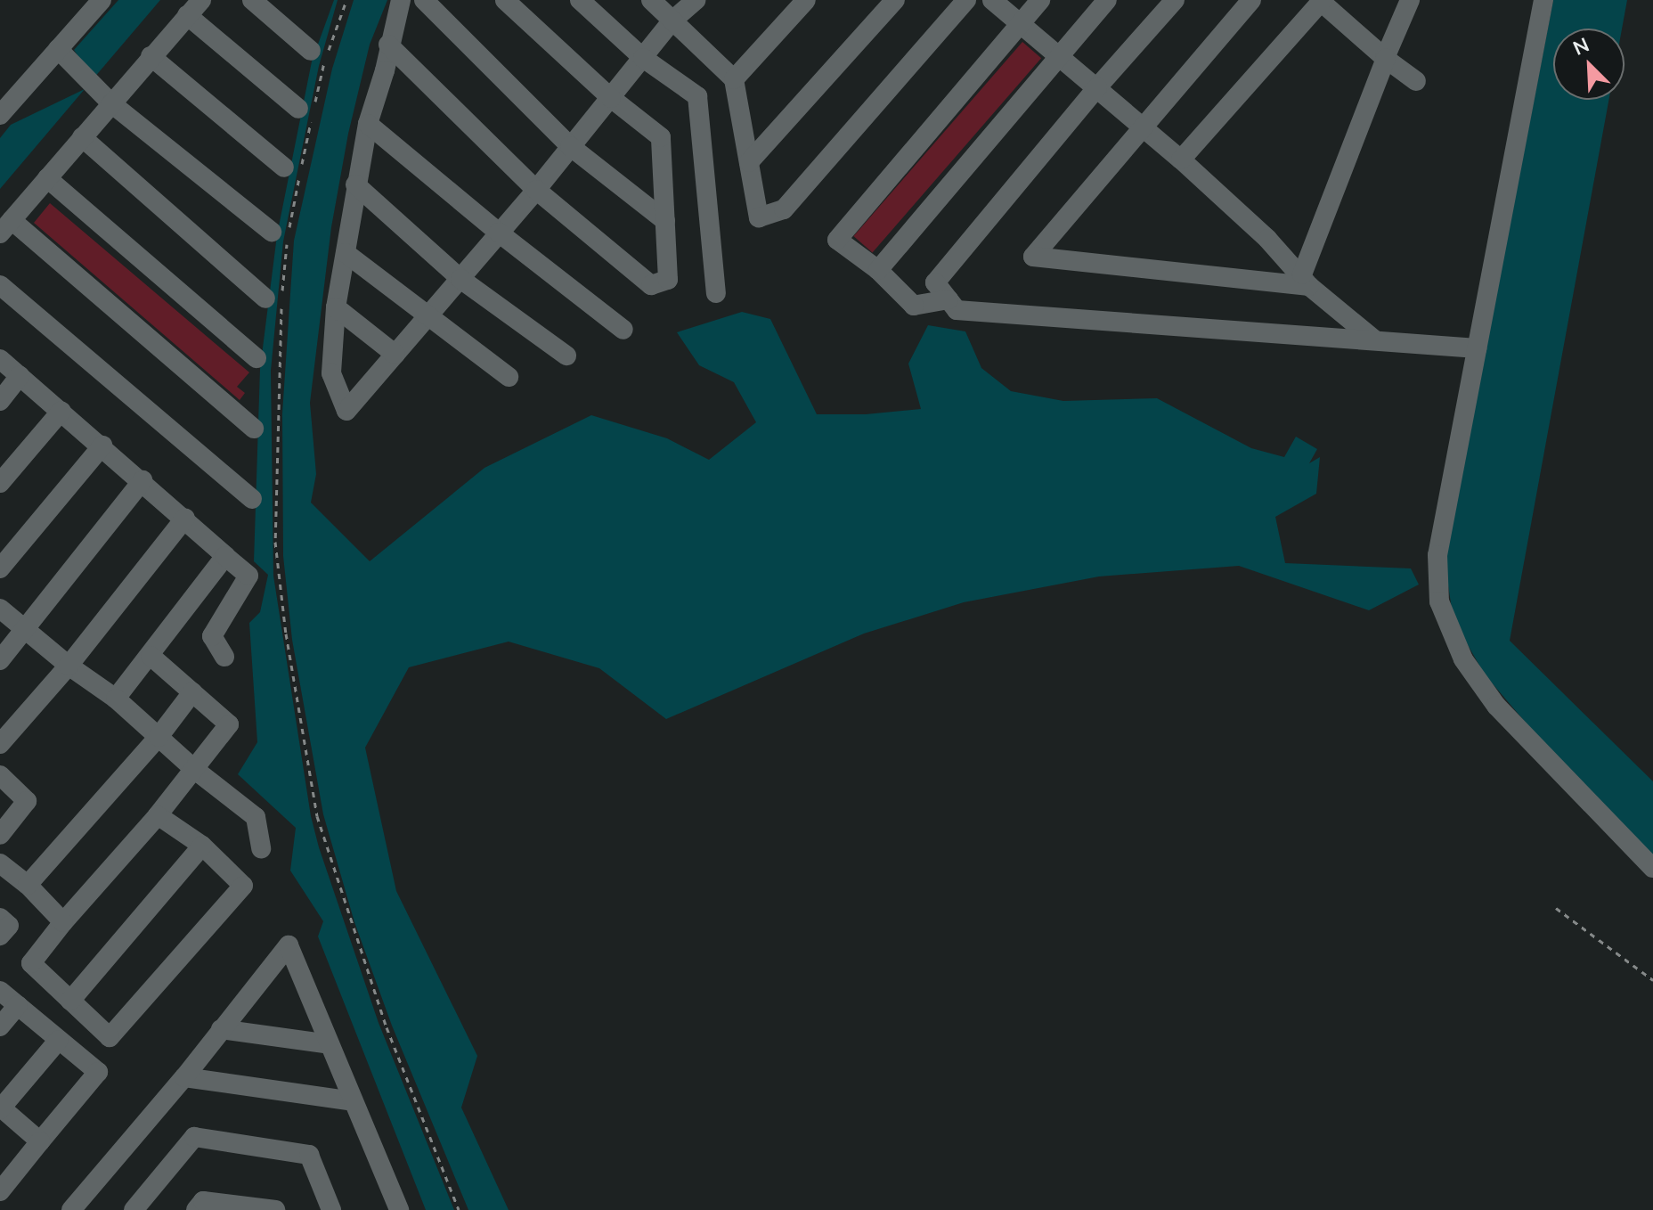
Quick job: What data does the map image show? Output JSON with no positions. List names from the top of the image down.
{
  "north": "top left"
}
